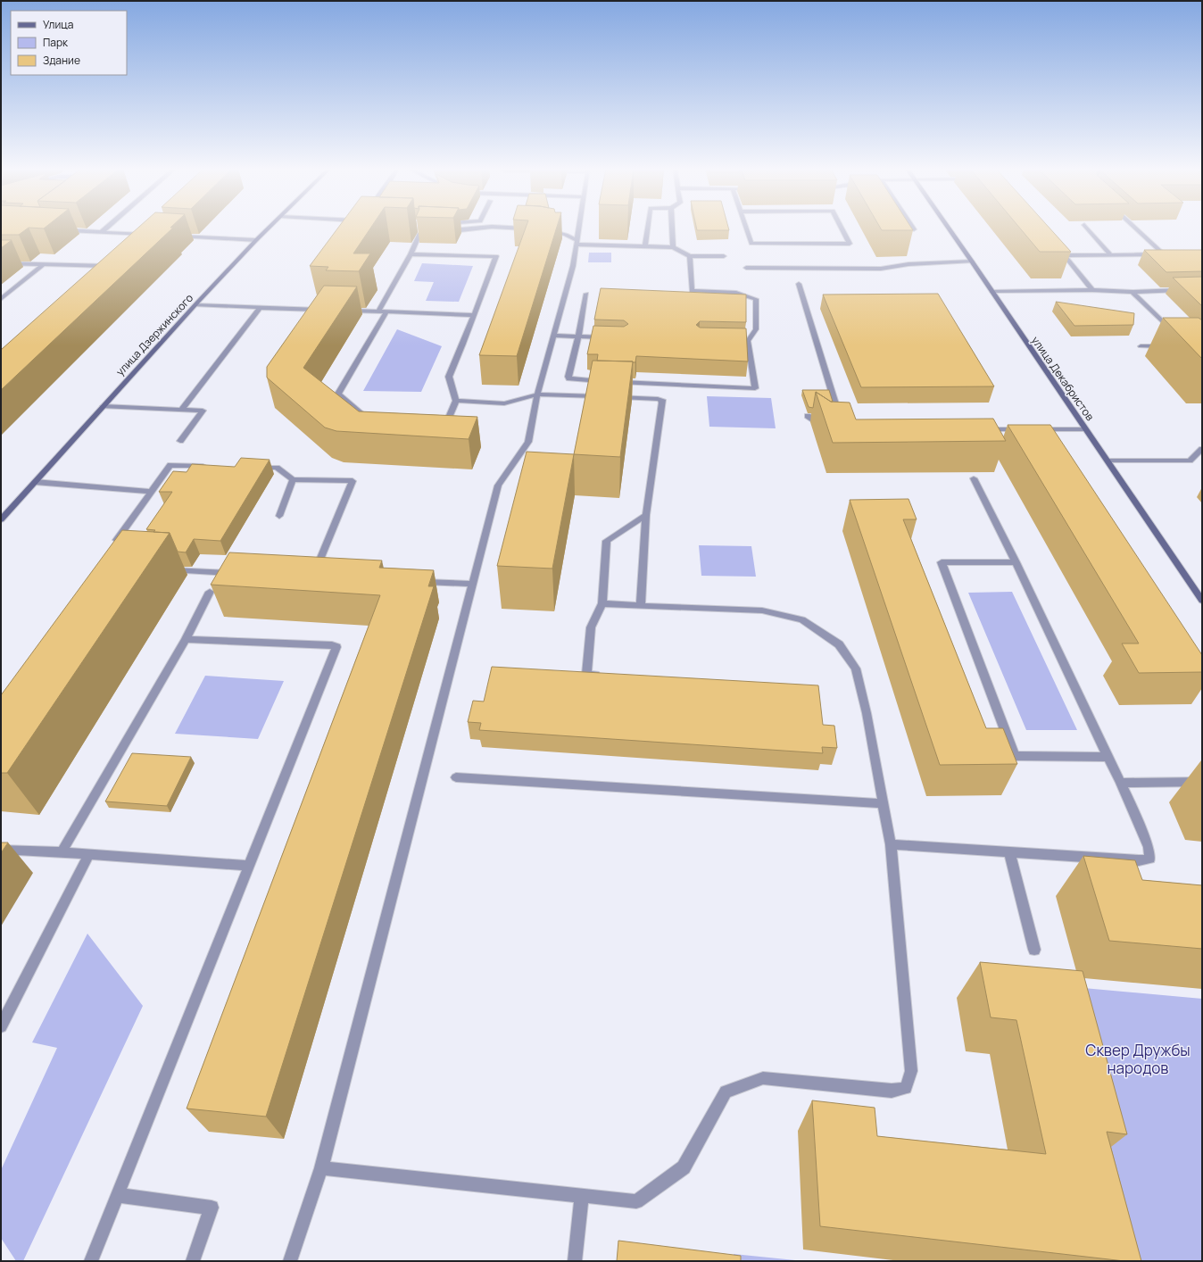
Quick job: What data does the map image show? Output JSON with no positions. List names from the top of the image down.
{
  "streets": {
    "street": ["улица Дзержинского", "улица Декабристов"]
  },
  "parks": ["Сквер Дружбы народов"],
  "legend": ["Улица", "Парк", "Здание"]
}
